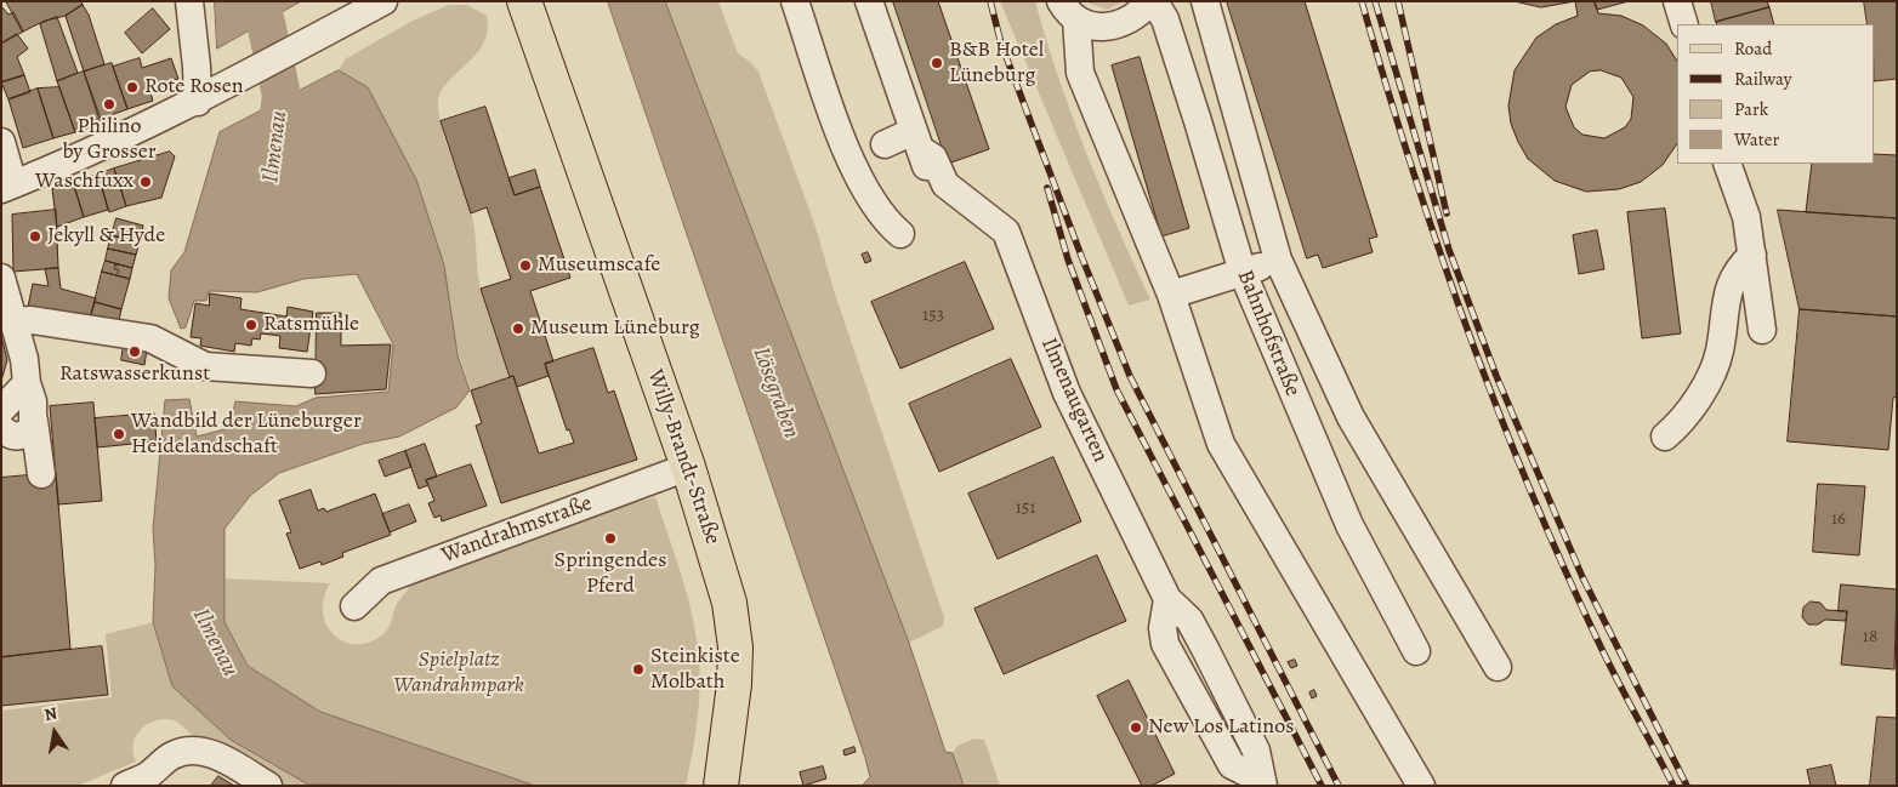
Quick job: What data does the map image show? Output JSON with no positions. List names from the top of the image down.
{
  "streets": {
    "main road": ["Willy-Brandt-Straße"],
    "street": ["Bahnhofstraße", "Ilmenaugarten", "Wandrahmstraße"]
  },
  "crossings": [
    ["Willy-Brandt-Straße", "Wandrahmstraße"]
  ],
  "water": ["Ilmenau", "Lösegraben"],
  "parks": ["Spielplatz Wandrahmpark"],
  "places": [
    "B&B Hotel Lüneburg",
    "Rote Rosen",
    "Philino by Grosser",
    "Waschfuxx",
    "Jekyll & Hyde",
    "Museumscafe",
    "Ratsmühle",
    "Museum Lüneburg",
    "Ratswasserkunst",
    "Wandbild der Lüneburger Heidelandschaft",
    "Springendes Pferd",
    "Steinkiste Molbath",
    "New Los Latinos"
  ],
  "house_numbers": [
    "5",
    "153",
    "151",
    "16",
    "18"
  ],
  "legend": [
    "Road",
    "Railway",
    "Park",
    "Water"
  ],
  "north": "top"
}
